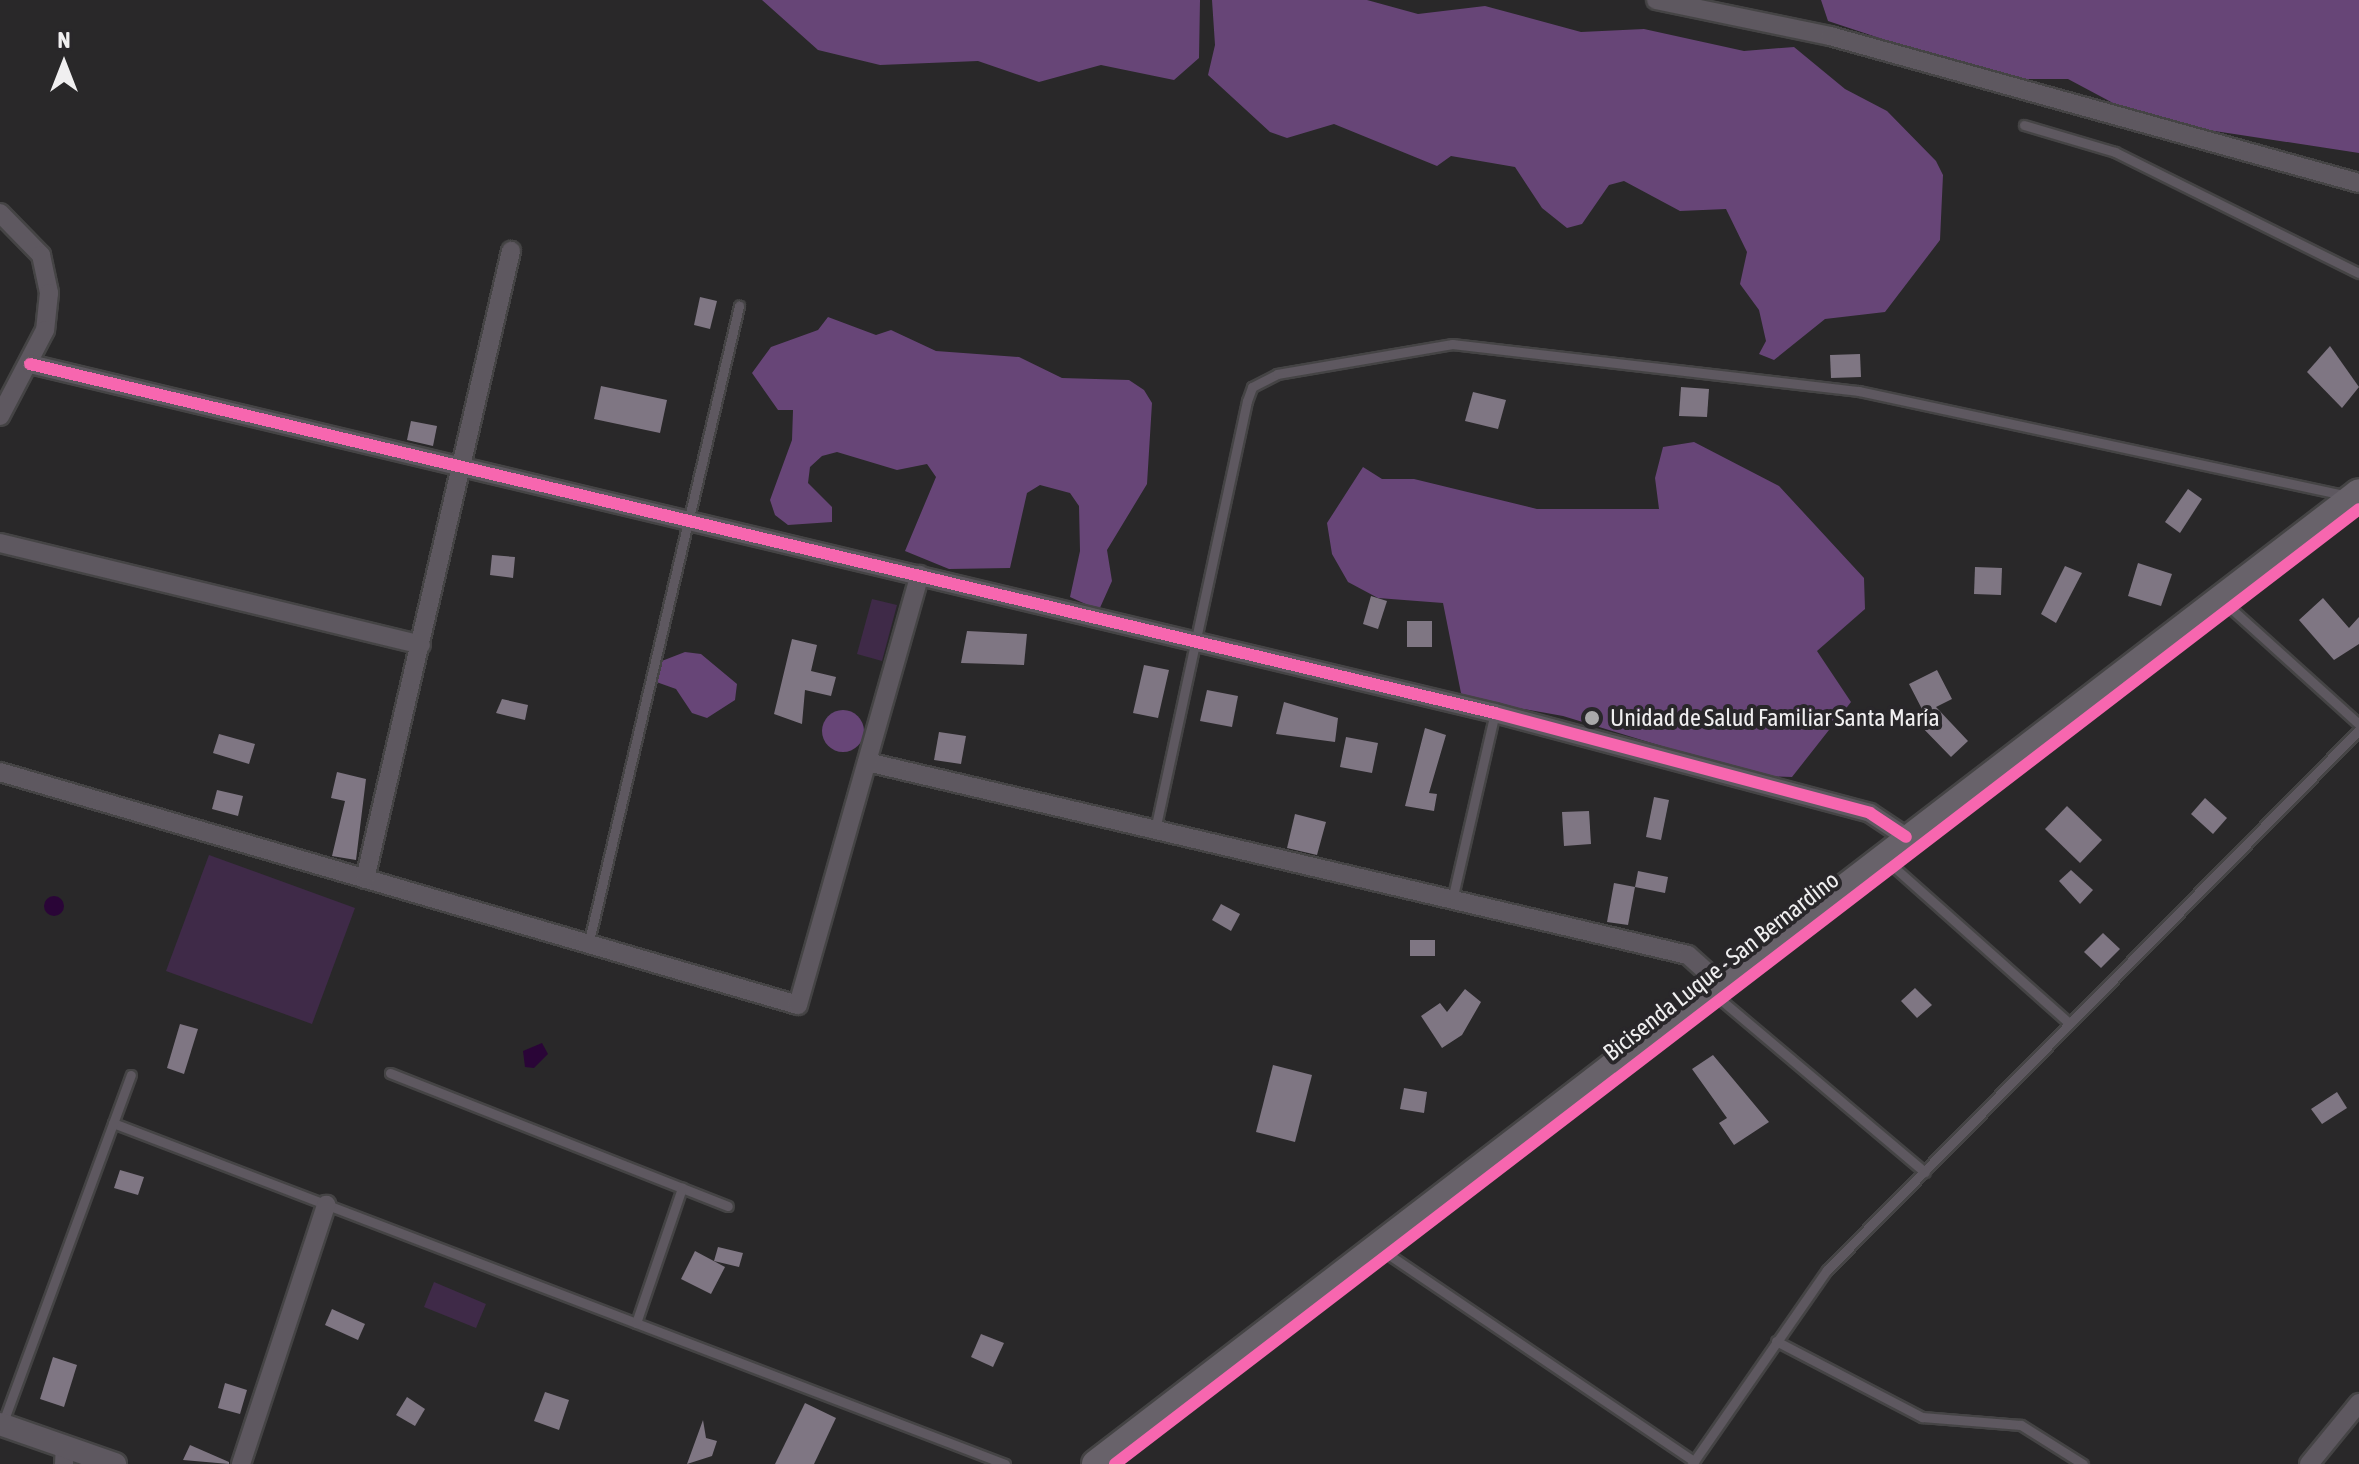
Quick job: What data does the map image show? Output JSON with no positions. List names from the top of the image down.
{
  "streets": {
    "cycle path": ["Bicisenda Luque - San Bernardino"]
  },
  "places": ["Unidad de Salud Familiar Santa María"],
  "north": "top"
}
